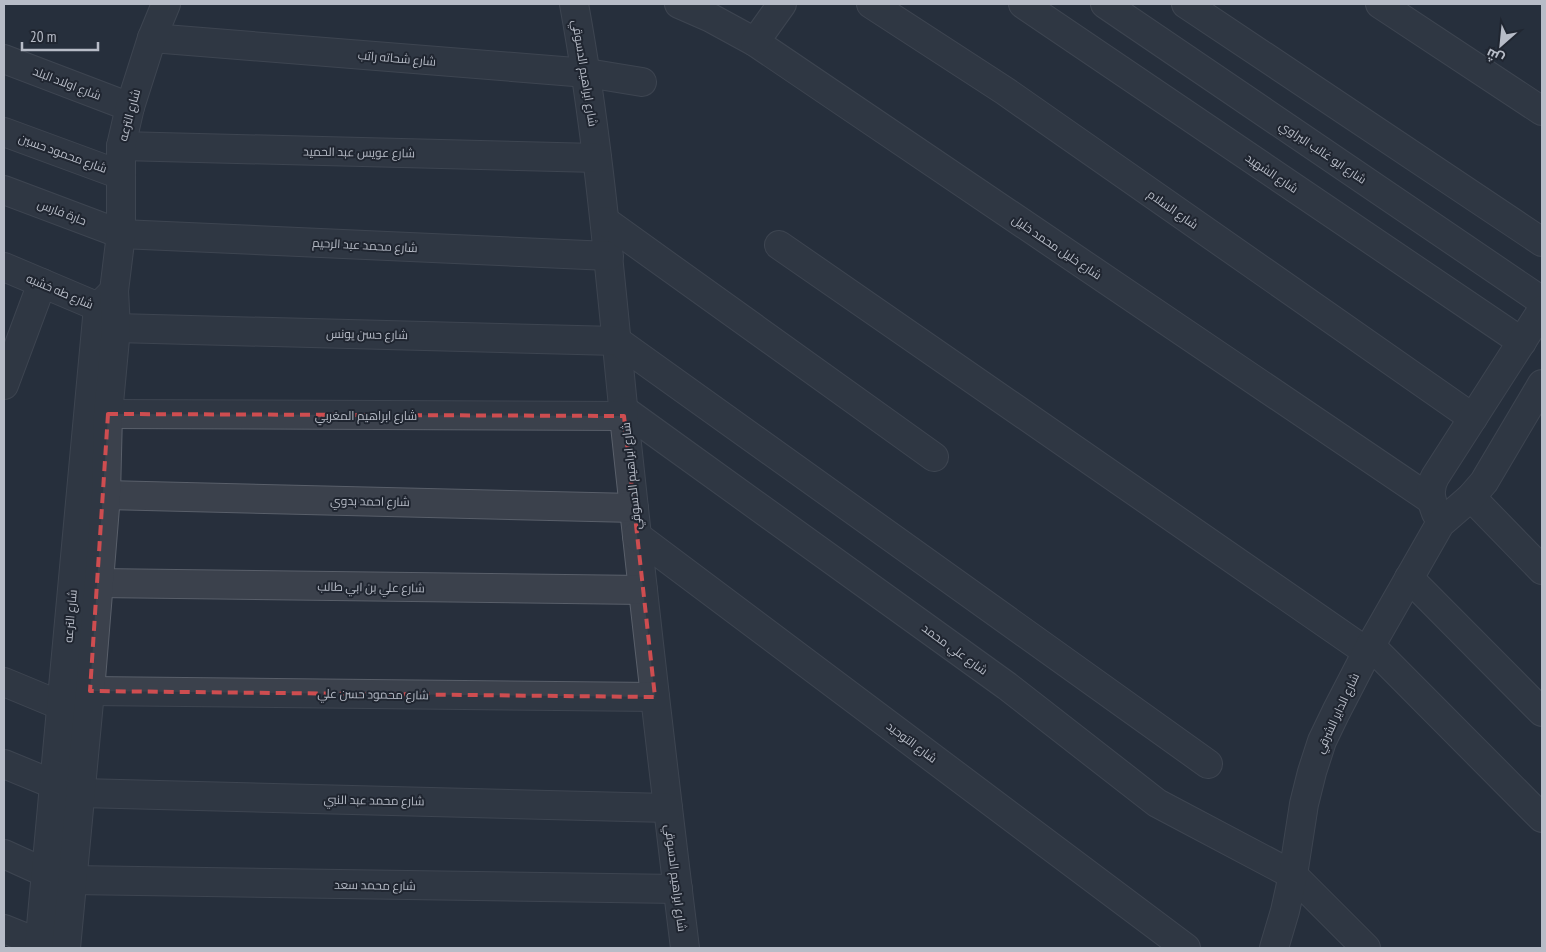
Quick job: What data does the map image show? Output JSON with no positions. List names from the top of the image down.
{
  "streets": {
    "street": [
      "شارع شحاته راتب",
      "شارع ابراهيم الدسوقي",
      "شارع اولاد البلد",
      "شارع الترعه",
      "شارع عويس عبد الحميد",
      "شارع ابو غالب البراوي",
      "شارع محمود حسين",
      "شارع الشهيد",
      "شارع السلام",
      "حارة فارس",
      "شارع محمد عبد الرحيم",
      "شارع خليل محمد خليل",
      "شارع طه خشبه",
      "شارع حسن يونس",
      "شارع ابراهيم المغربي",
      "شارع احمد بدوي",
      "شارع علي بن ابي طالب",
      "شارع علي محمد",
      "شارع محمود حسن علي",
      "شارع الداير الشرقي",
      "شارع التوحيد",
      "شارع محمد عبد النبي",
      "شارع محمد سعد"
    ]
  },
  "crossings": [
    ["شارع شحاته راتب", "شارع ابراهيم الدسوقي"],
    ["شارع شحاته راتب", "شارع الترعه"],
    ["شارع ابراهيم الدسوقي", "شارع عويس عبد الحميد"],
    ["شارع ابراهيم الدسوقي", "شارع محمد عبد الرحيم"],
    ["شارع ابراهيم الدسوقي", "شارع حسن يونس"],
    ["شارع ابراهيم الدسوقي", "شارع ابراهيم المغربي"],
    ["شارع ابراهيم الدسوقي", "شارع احمد بدوي"],
    ["شارع ابراهيم الدسوقي", "شارع علي بن ابي طالب"],
    ["شارع ابراهيم الدسوقي", "شارع علي محمد"],
    ["شارع ابراهيم الدسوقي", "شارع محمود حسن علي"],
    ["شارع ابراهيم الدسوقي", "شارع التوحيد"],
    ["شارع ابراهيم الدسوقي", "شارع محمد عبد النبي"],
    ["شارع ابراهيم الدسوقي", "شارع محمد سعد"],
    ["شارع اولاد البلد", "شارع الترعه"],
    ["شارع الترعه", "شارع عويس عبد الحميد"],
    ["شارع الترعه", "شارع محمود حسين"],
    ["شارع الترعه", "حارة فارس"],
    ["شارع الترعه", "شارع محمد عبد الرحيم"],
    ["شارع الترعه", "شارع طه خشبه"],
    ["شارع الترعه", "شارع حسن يونس"],
    ["شارع الترعه", "شارع ابراهيم المغربي"],
    ["شارع الترعه", "شارع احمد بدوي"],
    ["شارع الترعه", "شارع علي بن ابي طالب"],
    ["شارع الترعه", "شارع محمود حسن علي"],
    ["شارع الترعه", "شارع محمد عبد النبي"],
    ["شارع الترعه", "شارع محمد سعد"],
    ["حارة فارس", "شارع محمد عبد الرحيم"],
    ["شارع طه خشبه", "شارع حسن يونس"],
    ["شارع ابراهيم المغربي", "شارع علي محمد"],
    ["شارع علي محمد", "شارع الداير الشرقي"]
  ],
  "scale_bar": "20 m",
  "north": "bottom left"
}
